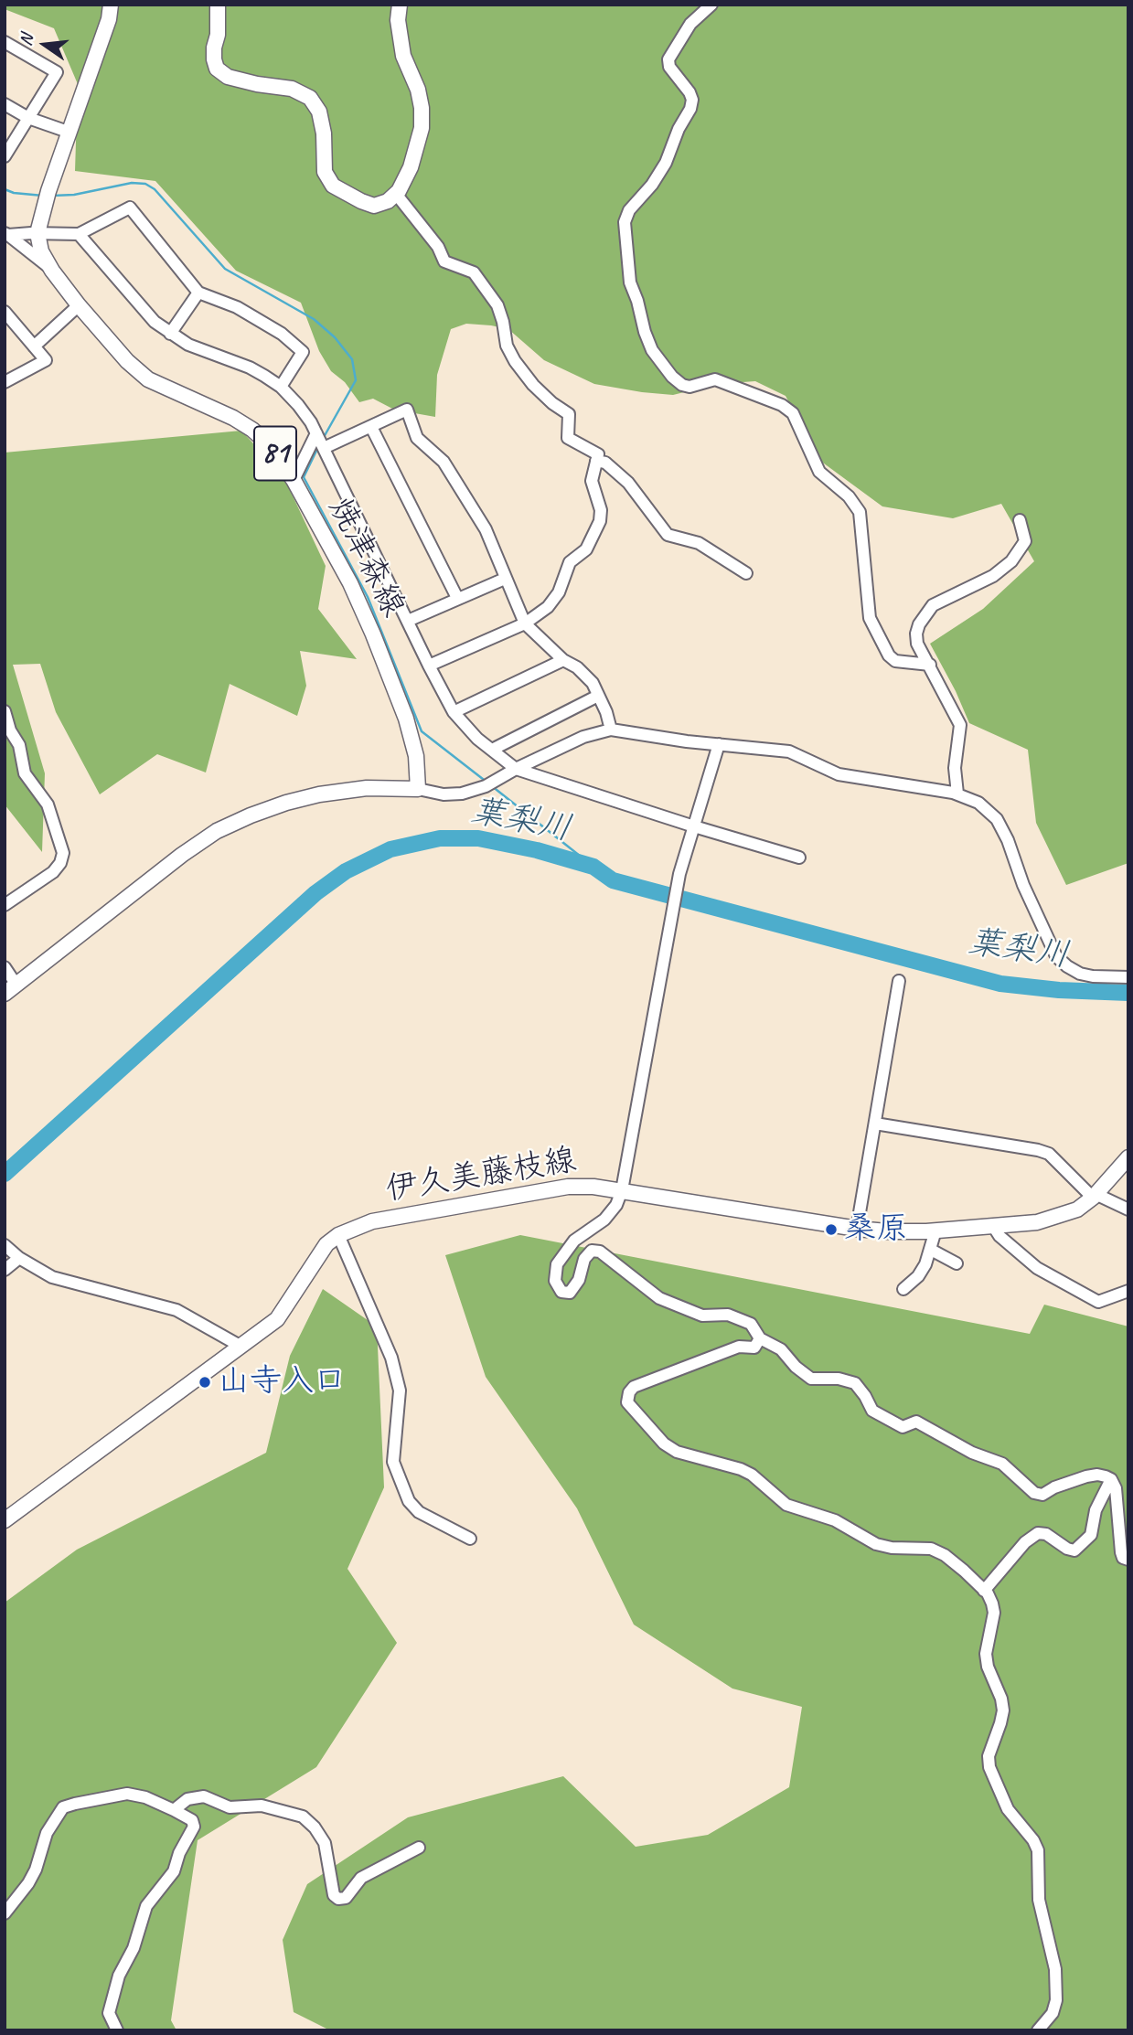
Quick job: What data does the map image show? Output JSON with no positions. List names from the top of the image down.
{
  "streets": {
    "main road": ["81", "焼津森線", "伊久美藤枝線"]
  },
  "water": ["葉梨川"],
  "places": ["桑原", "山寺入口"],
  "north": "left"
}
